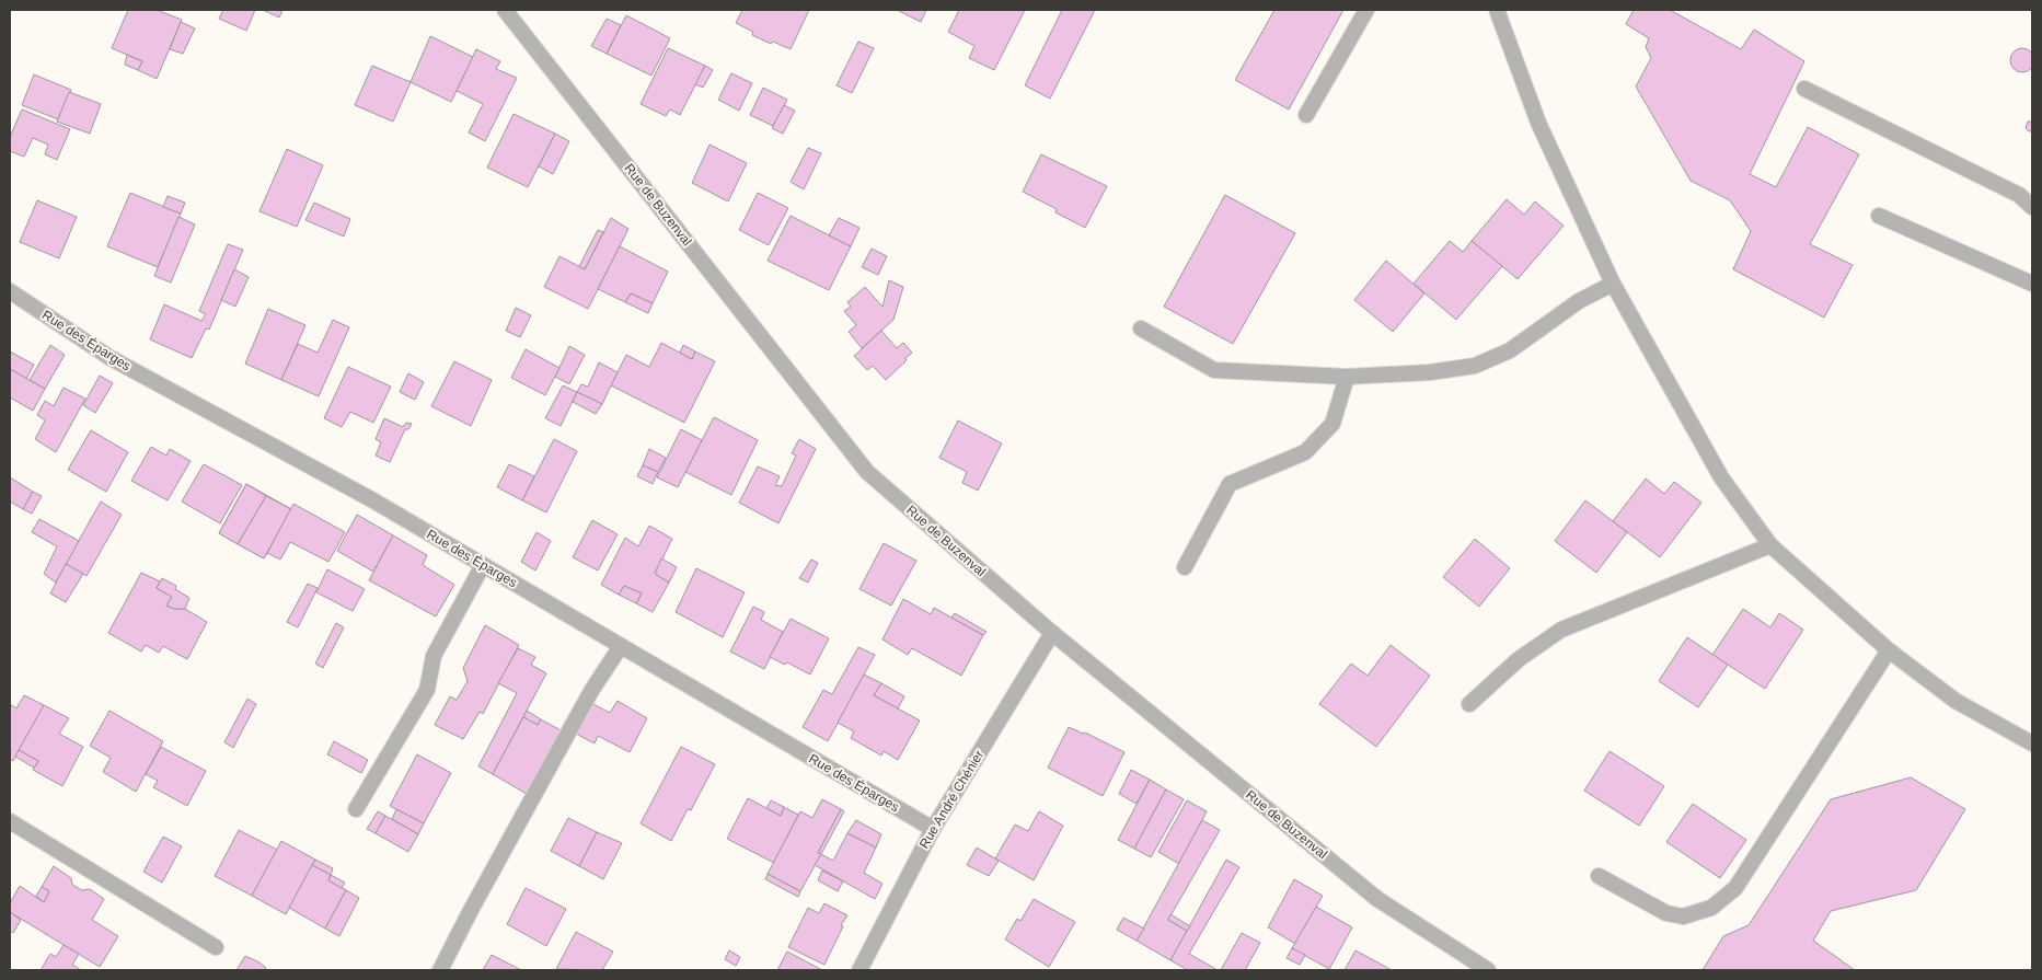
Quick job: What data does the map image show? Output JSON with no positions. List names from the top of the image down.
{
  "streets": {
    "street": ["Rue de Buzenval", "Rue des Éparges", "Rue André Chénier"]
  },
  "crossings": [
    ["Rue de Buzenval", "Rue André Chénier"],
    ["Rue des Éparges", "Rue André Chénier"]
  ]
}
